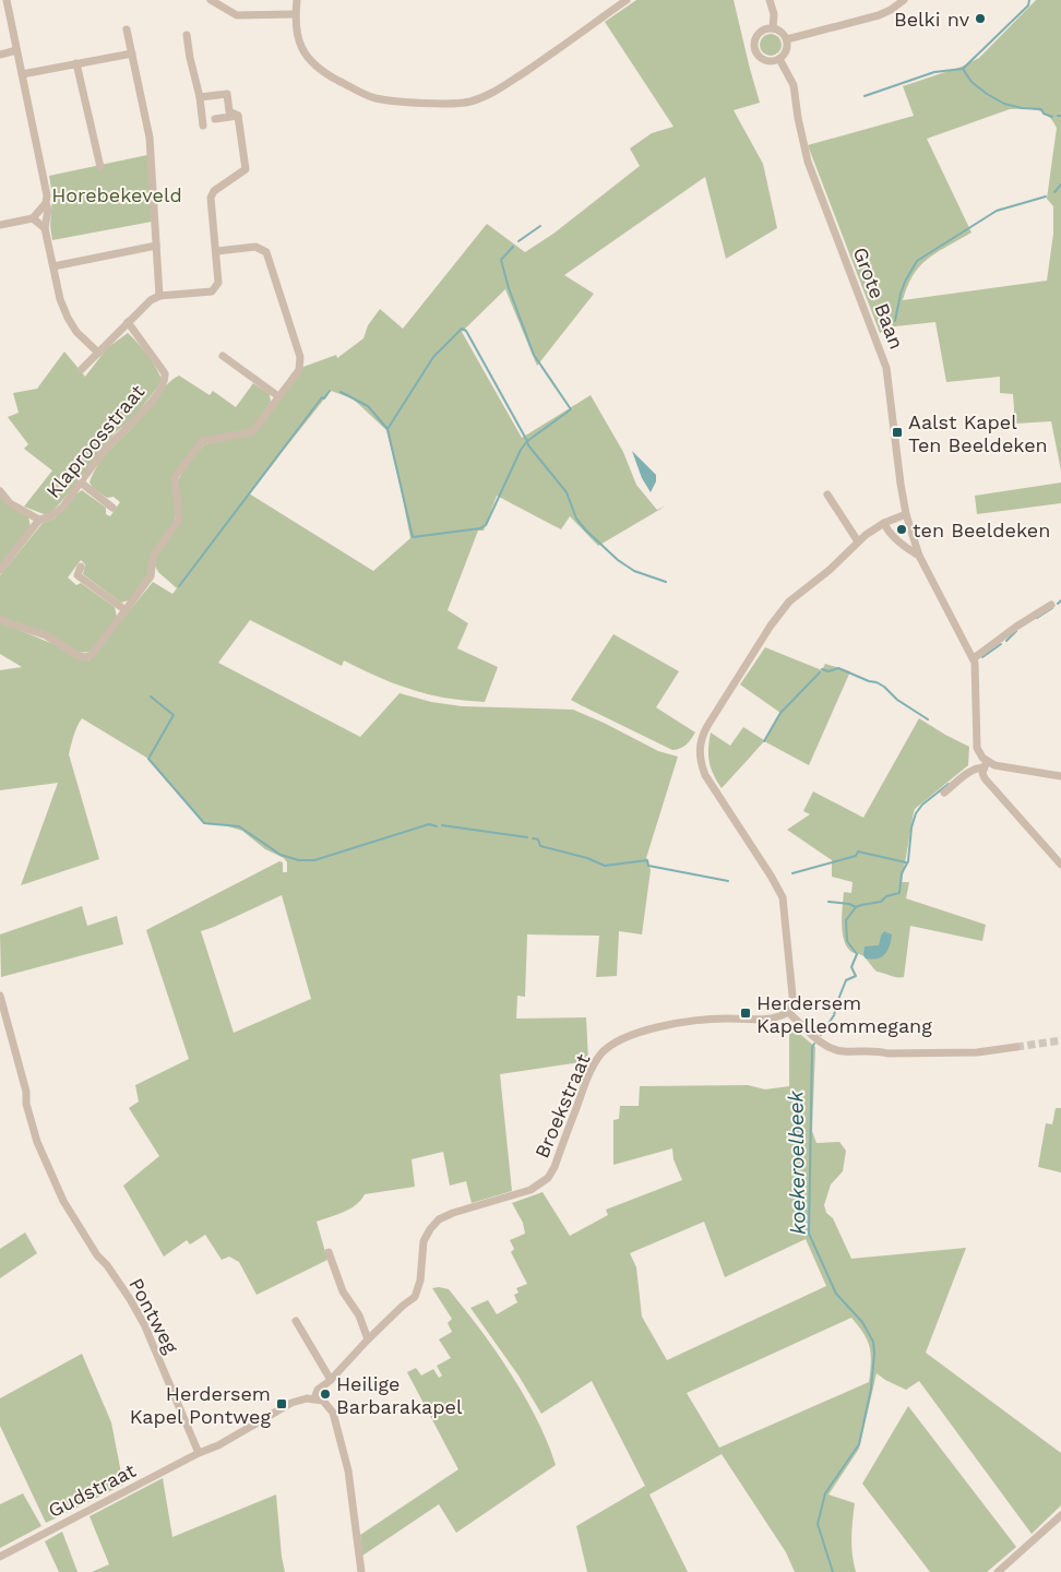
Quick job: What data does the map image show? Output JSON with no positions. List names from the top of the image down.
{
  "streets": {
    "street": [
      "Grote Baan",
      "Klaproosstraat",
      "Broekstraat",
      "Pontweg",
      "Gudstraat"
    ]
  },
  "crossings": [
    ["Pontweg", "Gudstraat"]
  ],
  "water": ["koekeroelbeek"],
  "parks": ["Horebekeveld"],
  "places": {
    "other": ["Belki nv", "ten Beeldeken", "Heilige Barbarakapel"],
    "transit": ["Aalst Kapel Ten Beeldeken", "Herdersem Kapelleommegang", "Herdersem Kapel Pontweg"]
  }
}
